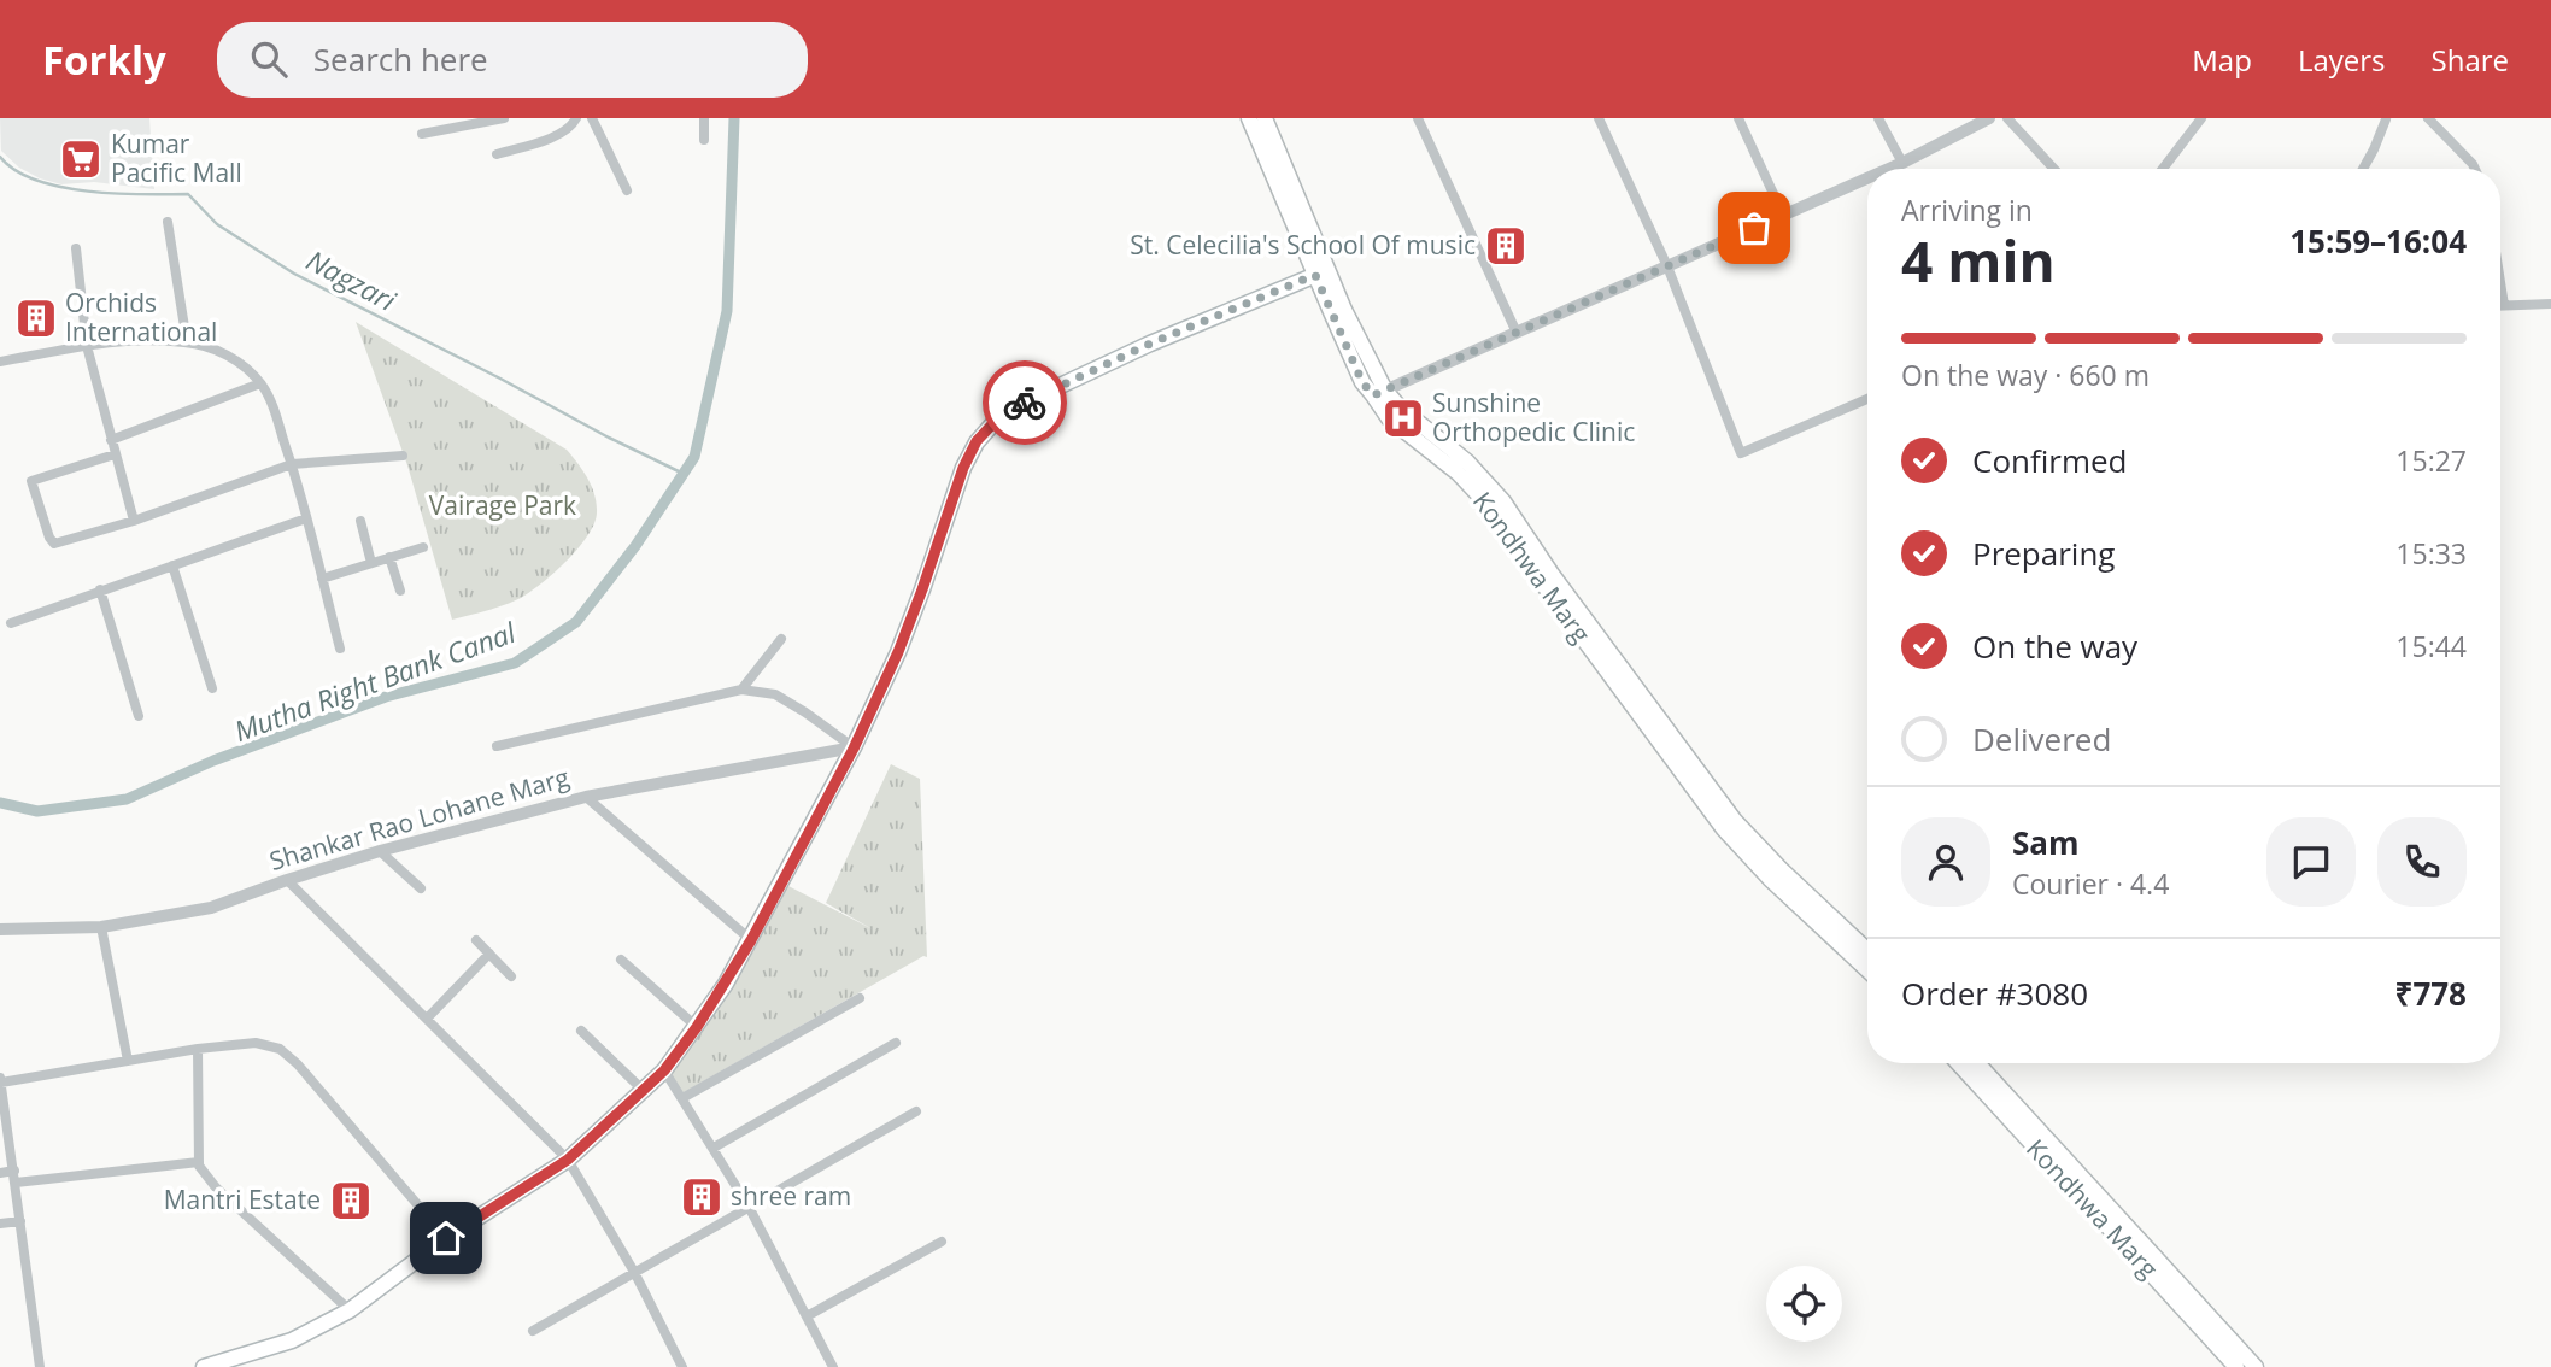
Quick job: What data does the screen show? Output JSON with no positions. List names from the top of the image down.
{
  "streets": {
    "main road": ["Kondhwa Marg"],
    "street": ["Shankar Rao Lohane Marg"]
  },
  "water": ["Nagzari", "Mutha Right Bank Canal"],
  "parks": ["Vairage Park"],
  "places": {
    "supermarket": ["Kumar Pacific Mall"],
    "building": [
      "St. Celecilia's School Of music",
      "Orchids International",
      "shree ram",
      "Mantri Estate"
    ],
    "hospital": ["Sunshine Orthopedic Clinic"]
  },
  "page": {
    "header": "Forkly",
    "search": "Search here",
    "nav": ["Map", "Layers", "Share"],
    "heading": ["4 min", "Arriving in", "15:59–16:04"],
    "panel": [
      "Sam",
      "Courier · 4.4",
      "Order #3080",
      "₹778"
    ],
    "bar": "On the way · 660 m",
    "list": [
      ["Confirmed", "15:27"],
      ["Preparing", "15:33"],
      ["On the way", "15:44"],
      "Delivered"
    ]
  }
}
